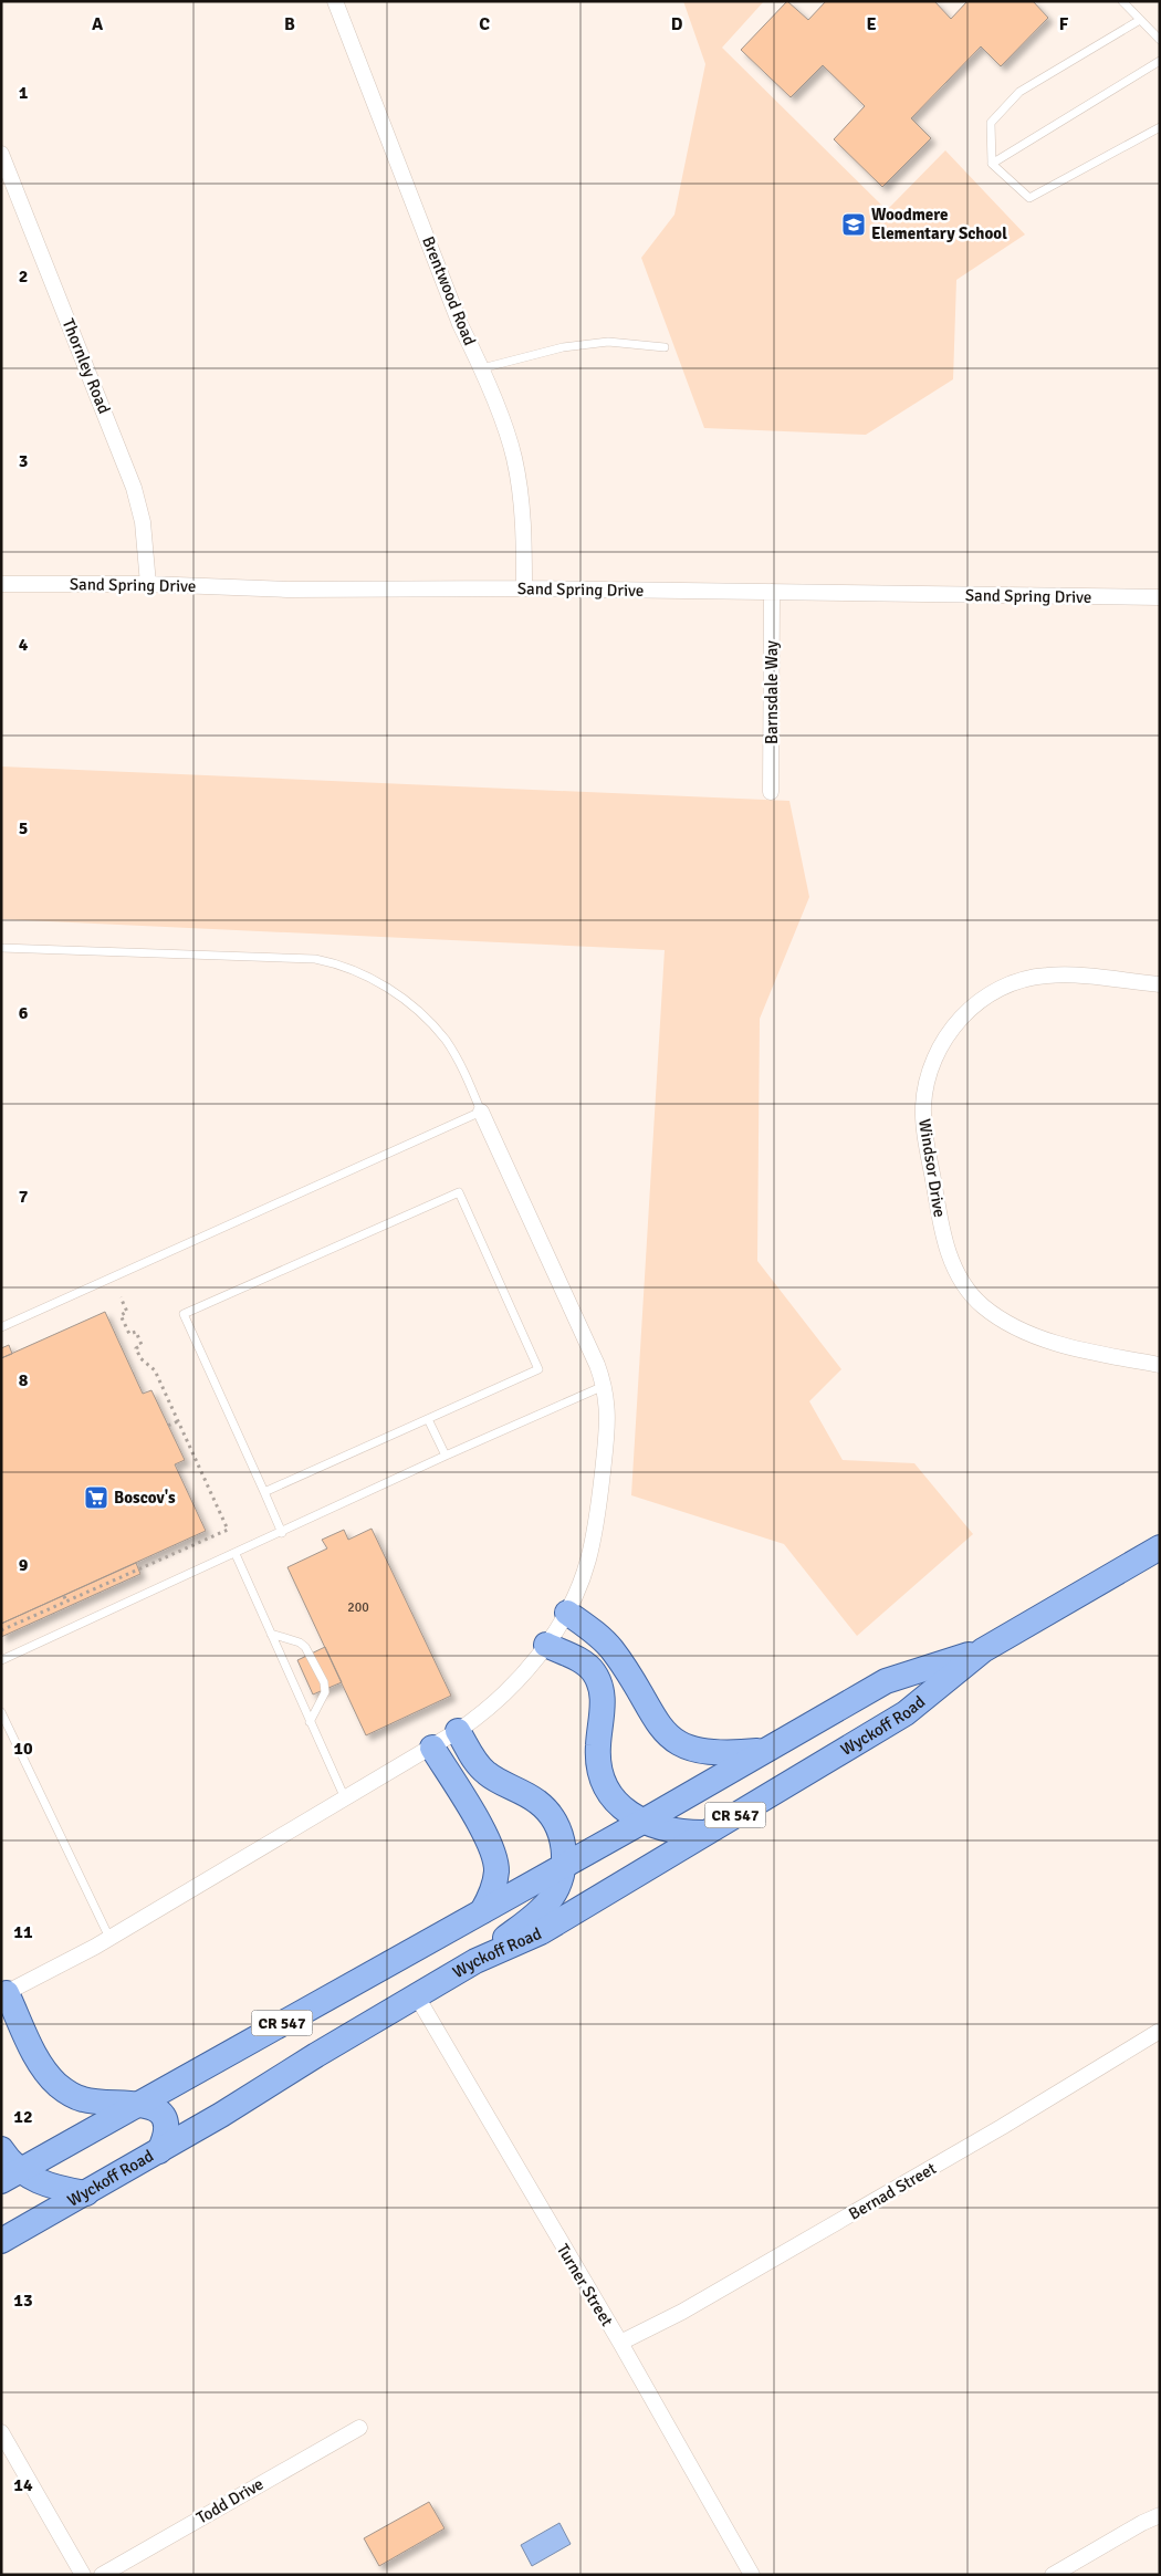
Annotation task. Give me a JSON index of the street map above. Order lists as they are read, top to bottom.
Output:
{
  "streets": {
    "main road": ["Wyckoff Road", "CR 547"],
    "street": [
      "Brentwood Road",
      "Thornley Road",
      "Sand Spring Drive",
      "Barnsdale Way",
      "Windsor Drive",
      "Bernad Street",
      "Turner Street",
      "Todd Drive"
    ]
  },
  "crossings": [
    ["Brentwood Road", "Sand Spring Drive"],
    ["Thornley Road", "Sand Spring Drive"],
    ["Sand Spring Drive", "Barnsdale Way"],
    ["Wyckoff Road", "Turner Street"],
    ["Bernad Street", "Turner Street"]
  ],
  "places": {
    "school or university": ["Woodmere Elementary School"],
    "supermarket": ["Boscov's"]
  },
  "house_numbers": ["200"],
  "grid": {
    "columns": [
      "A",
      "B",
      "C",
      "D",
      "E",
      "F"
    ],
    "rows": [
      "1",
      "2",
      "3",
      "4",
      "5",
      "6",
      "7",
      "8",
      "9",
      "10",
      "11",
      "12",
      "13",
      "14"
    ]
  }
}
